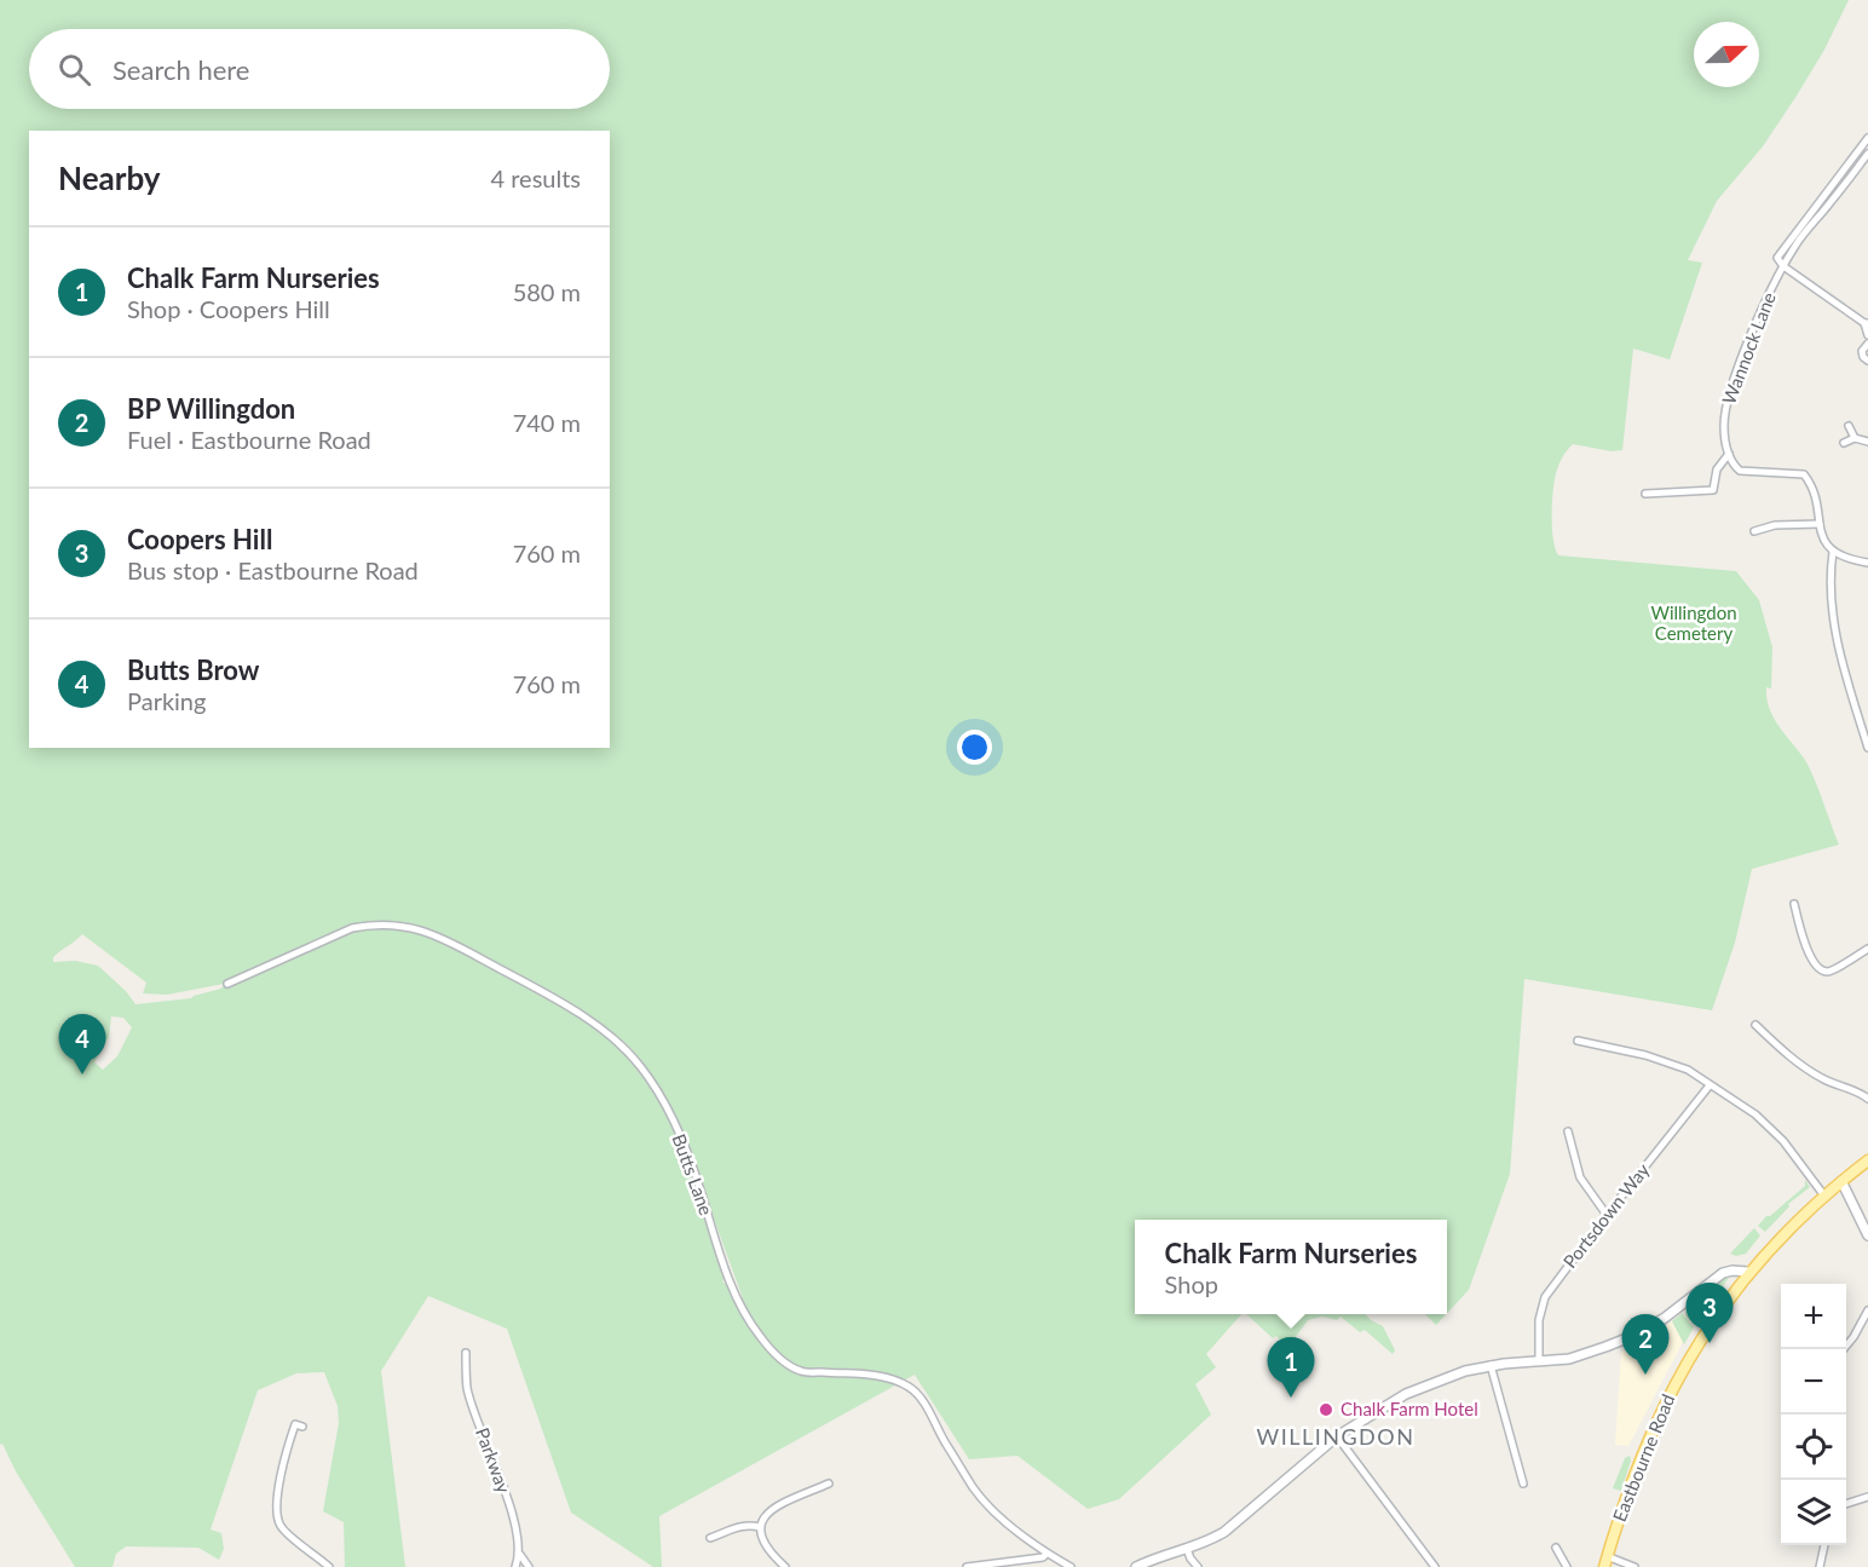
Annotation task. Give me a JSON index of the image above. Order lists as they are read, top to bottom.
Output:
{
  "streets": {
    "main road": ["Eastbourne Road"],
    "street": [
      "Wannock Lane",
      "Butts Lane",
      "Portsdown Way",
      "Parkway"
    ]
  },
  "districts": ["WILLINGDON"],
  "parks": ["Willingdon Cemetery"],
  "places": ["Chalk Farm Hotel"],
  "north": "right",
  "page": {
    "search": "Search here",
    "heading": ["Nearby", "4 results"],
    "list": [
      {
        "mark": "1",
        "name": "Chalk Farm Nurseries",
        "note": "Shop · Coopers Hill",
        "value": "580 m"
      },
      {
        "mark": "2",
        "name": "BP Willingdon",
        "note": "Fuel · Eastbourne Road",
        "value": "740 m"
      },
      {
        "mark": "3",
        "name": "Coopers Hill",
        "note": "Bus stop · Eastbourne Road",
        "value": "760 m"
      },
      {
        "mark": "4",
        "name": "Butts Brow",
        "note": "Parking",
        "value": "760 m"
      }
    ],
    "pins": [
      "4",
      "3",
      "2",
      "1"
    ],
    "popup": ["Chalk Farm Nurseries", "Shop"],
    "map_buttons": ["+", "−"]
  }
}
